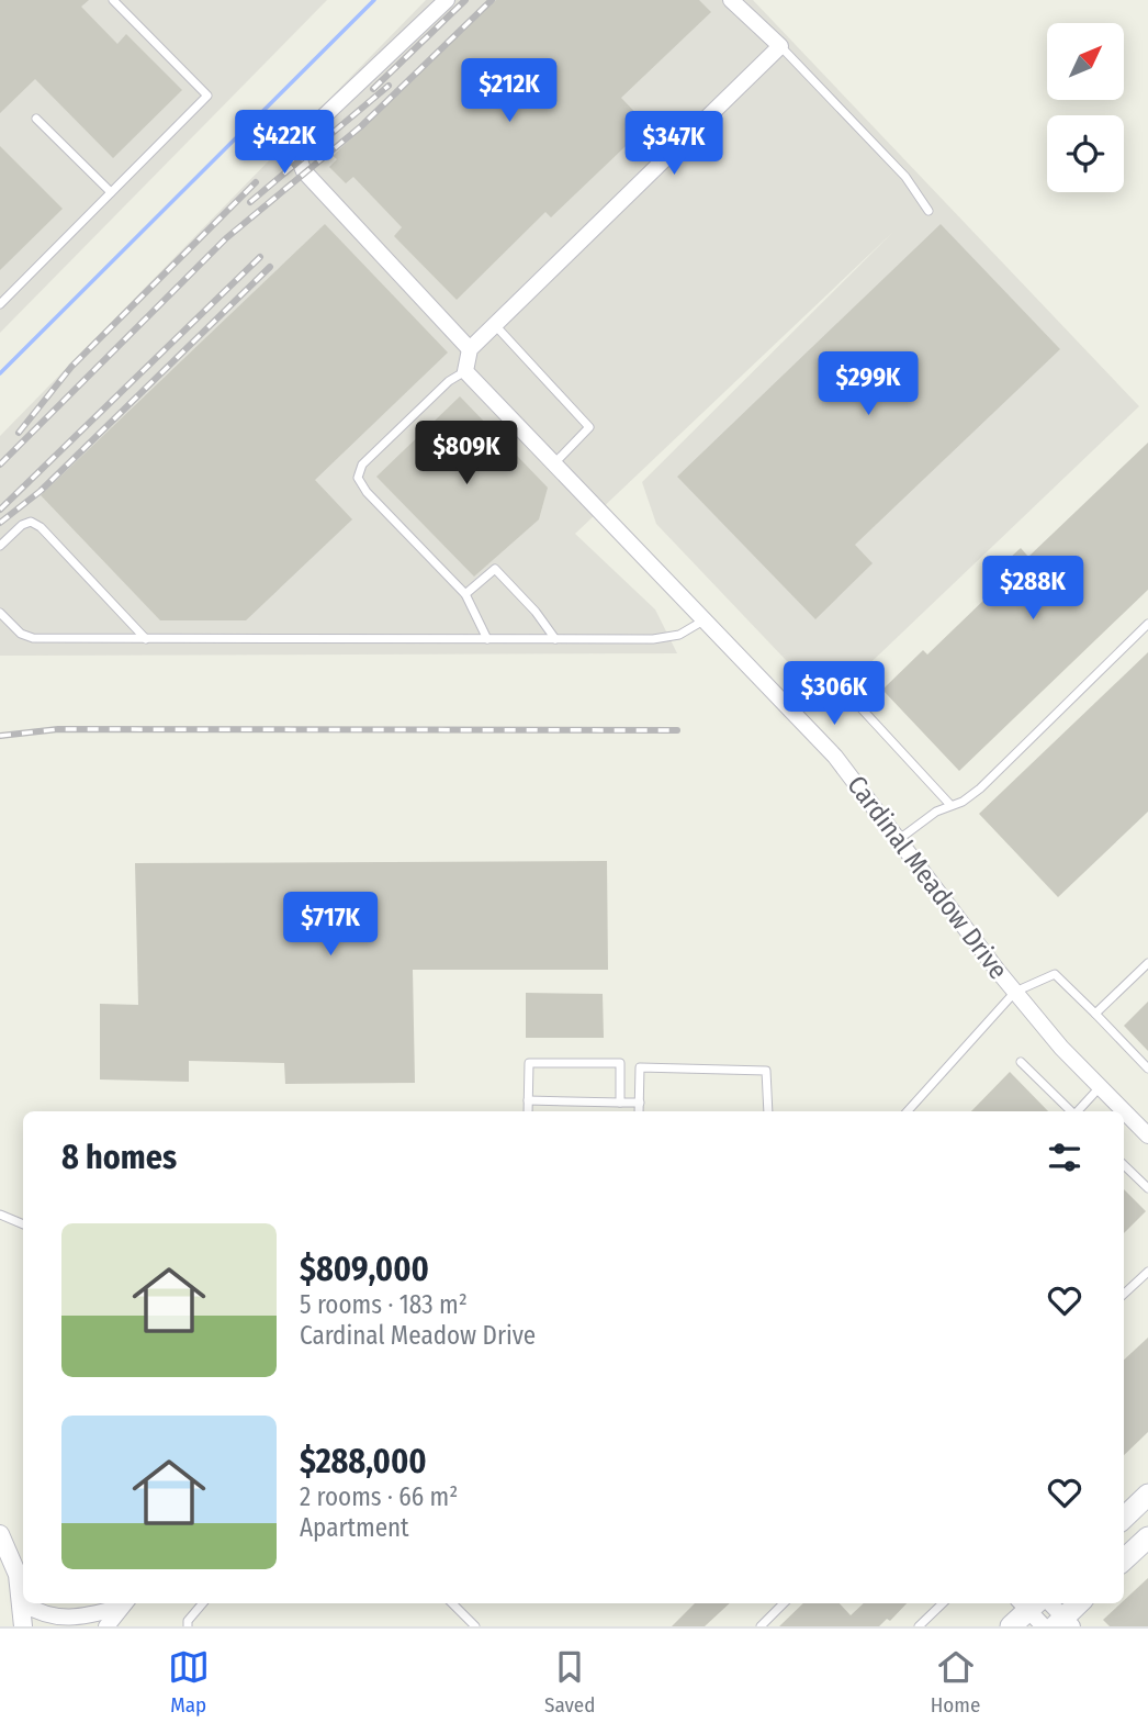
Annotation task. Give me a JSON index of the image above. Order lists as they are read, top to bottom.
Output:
{
  "streets": {
    "street": ["Cardinal Meadow Drive"]
  },
  "north": "top right",
  "page": {
    "price": [
      "$212K",
      "$422K",
      "$347K",
      "$299K",
      "$809K",
      "$288K",
      "$306K",
      "$717K"
    ],
    "heading": "8 homes",
    "list": [
      {
        "name": "$809,000",
        "note": "5 rooms · 183 m² · Cardinal Meadow Drive"
      },
      {
        "name": "$288,000",
        "note": "2 rooms · 66 m² · Apartment"
      }
    ],
    "tabs": ["Map", "Saved", "Home"]
  }
}
